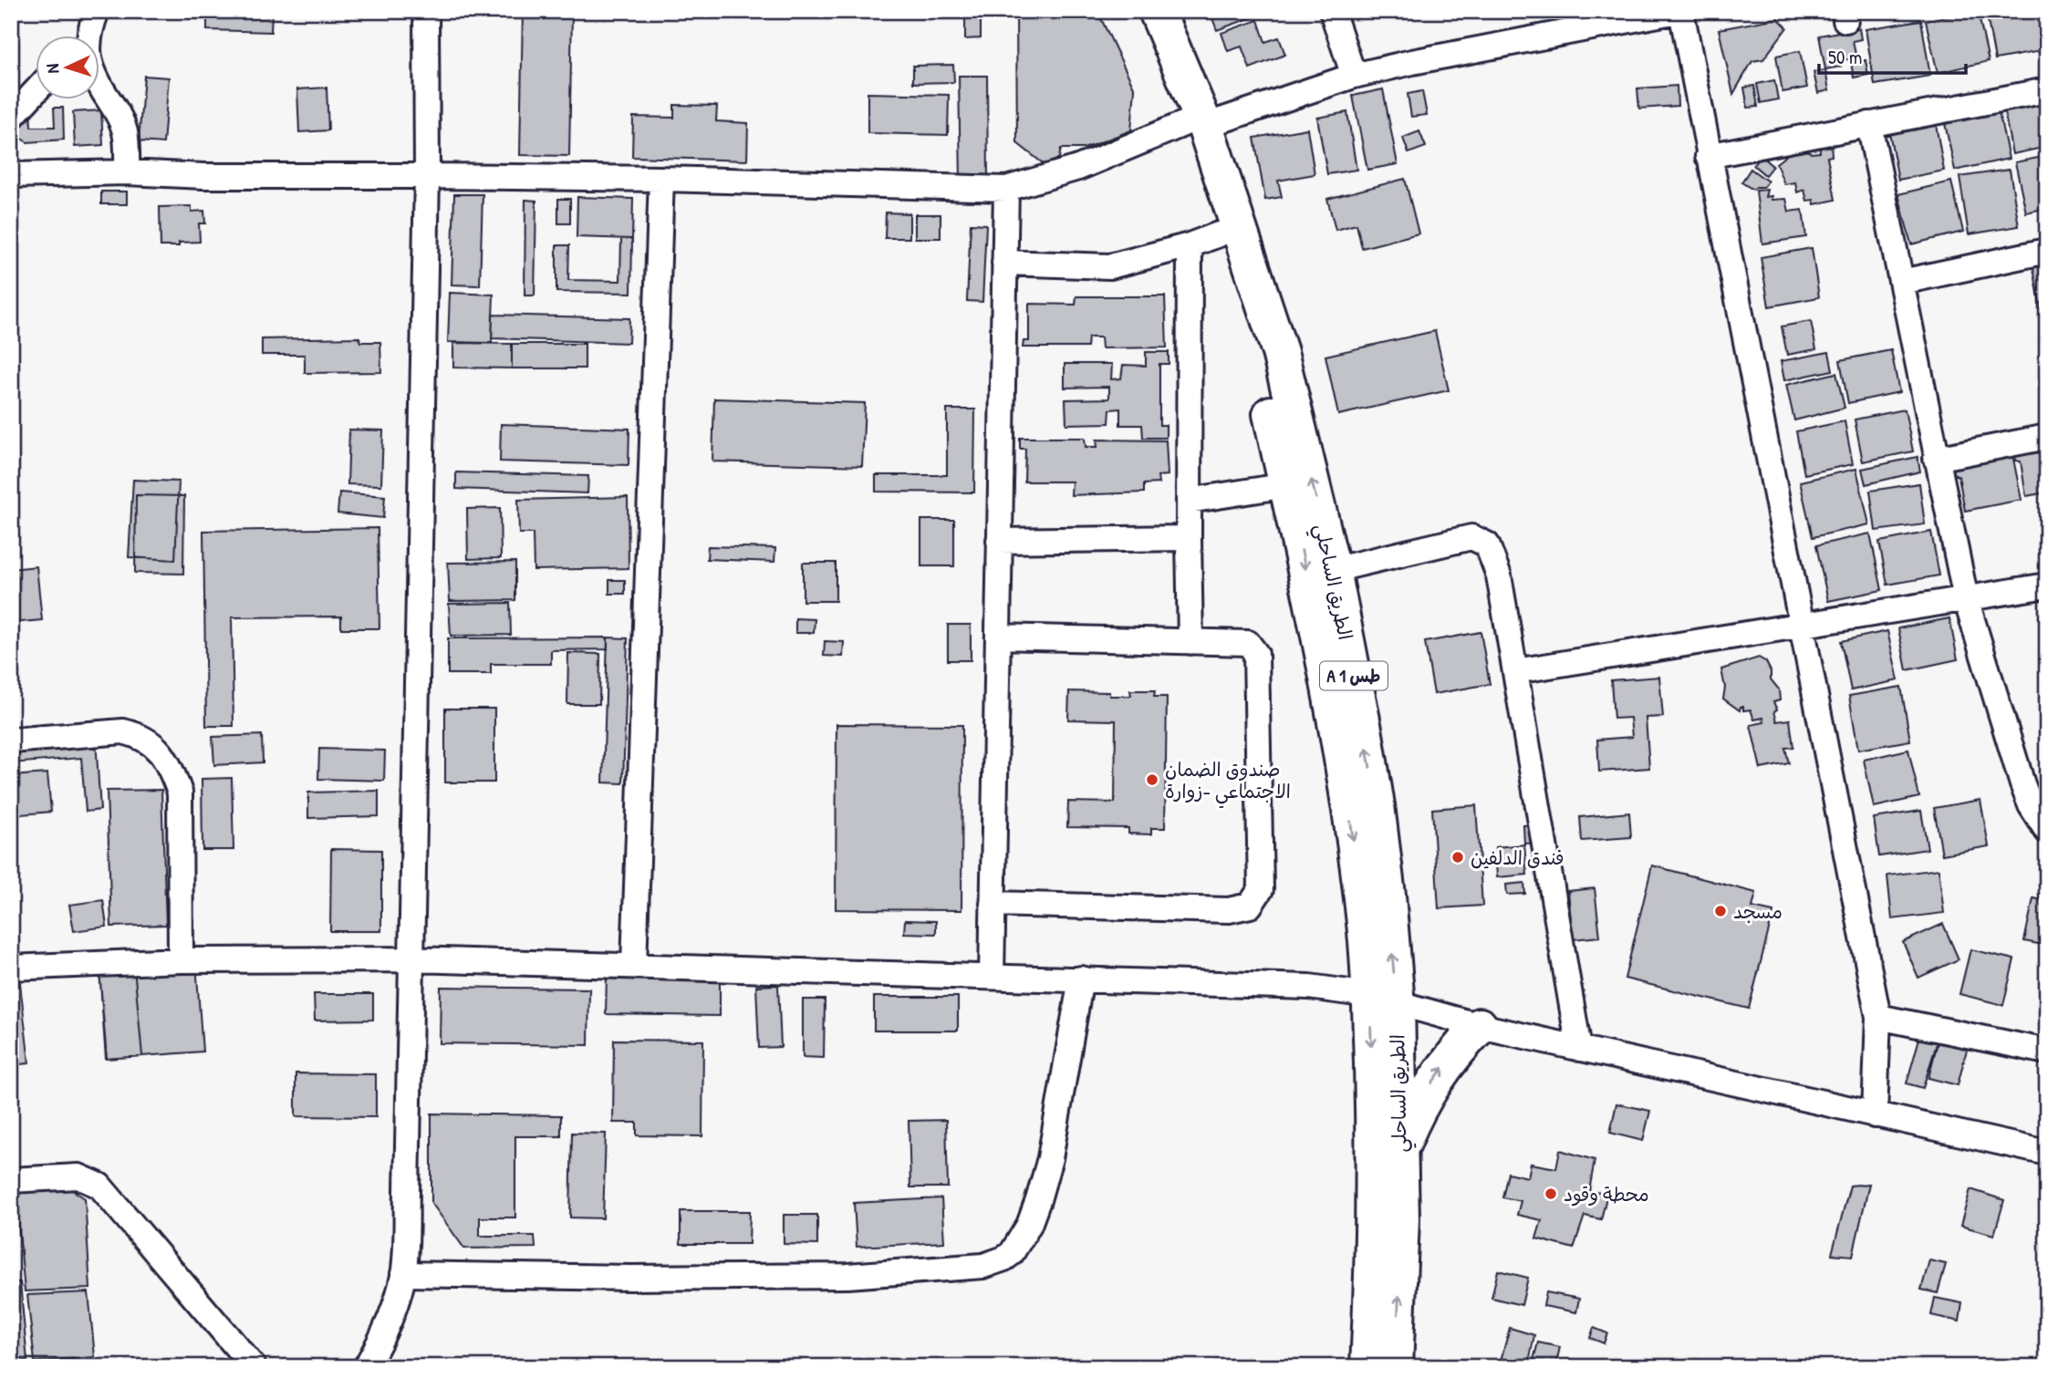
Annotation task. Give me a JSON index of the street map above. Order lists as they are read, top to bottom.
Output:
{
  "streets": {
    "highway": ["الطريق الساحلي", "A 1 طس"]
  },
  "places": [
    "صندوق الضمان الاجتماعي -زوارة",
    "فندق الدلفين",
    "مسجد",
    "محطة وقود"
  ],
  "scale_bar": "50 m",
  "north": "left"
}
